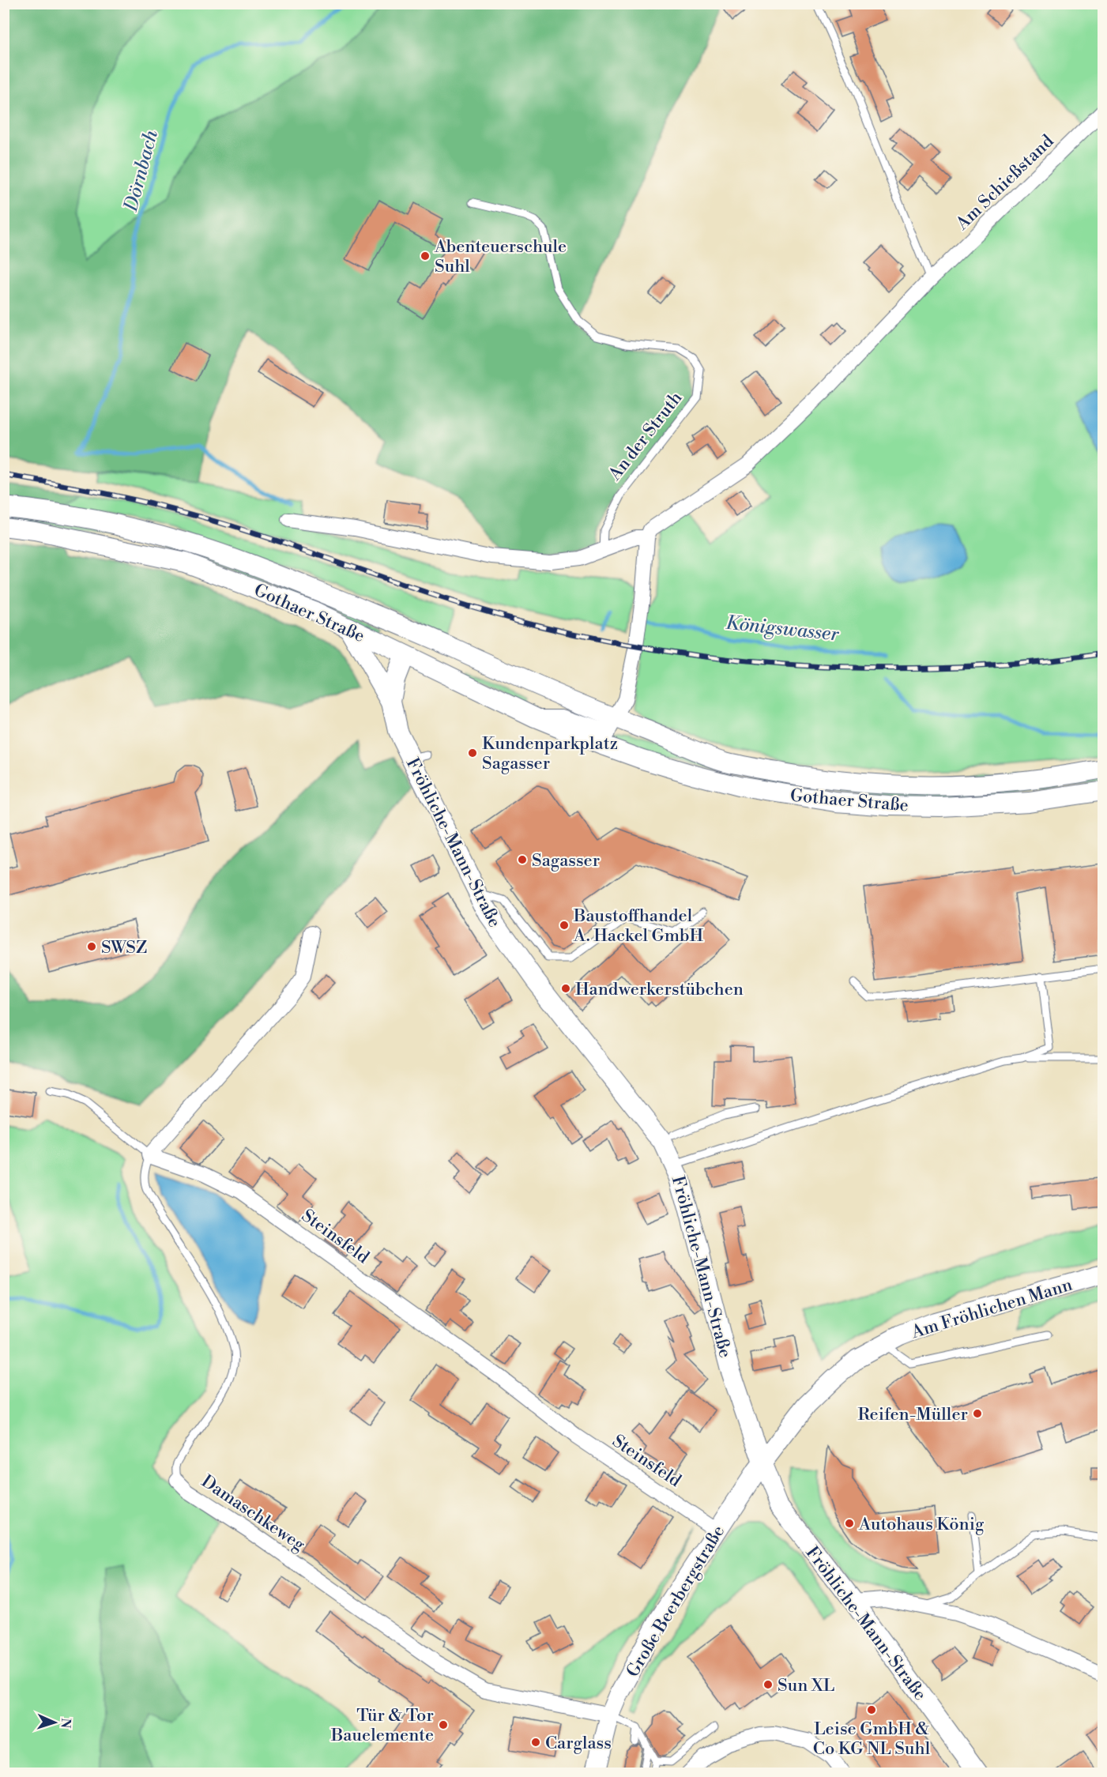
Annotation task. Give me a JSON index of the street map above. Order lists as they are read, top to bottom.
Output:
{
  "streets": {
    "main road": [
      "Gothaer Straße",
      "Fröhliche-Mann-Straße",
      "Am Fröhlichen Mann",
      "Große Beerbergstraße"
    ],
    "street": ["Am Schießstand", "Steinsfeld", "Damaschkeweg"],
    "lane": ["An der Struth"]
  },
  "crossings": [
    ["Gothaer Straße", "Fröhliche-Mann-Straße"],
    ["Fröhliche-Mann-Straße", "Am Fröhlichen Mann"],
    ["Fröhliche-Mann-Straße", "Große Beerbergstraße"],
    ["Steinsfeld", "Damaschkeweg"],
    ["Steinsfeld", "Große Beerbergstraße"],
    ["Am Fröhlichen Mann", "Große Beerbergstraße"],
    ["Damaschkeweg", "Große Beerbergstraße"]
  ],
  "water": ["Dörnbach", "Königswasser"],
  "places": [
    "Abenteuerschule Suhl",
    "Kundenparkplatz Sagasser",
    "Sagasser",
    "Baustoffhandel A. Hackel GmbH",
    "SWSZ",
    "Handwerkerstübchen",
    "Reifen-Müller",
    "Autohaus König",
    "Sun XL",
    "Leise GmbH & Co KG NL Suhl",
    "Tür & Tor Bauelemente",
    "Carglass"
  ],
  "north": "right"
}
